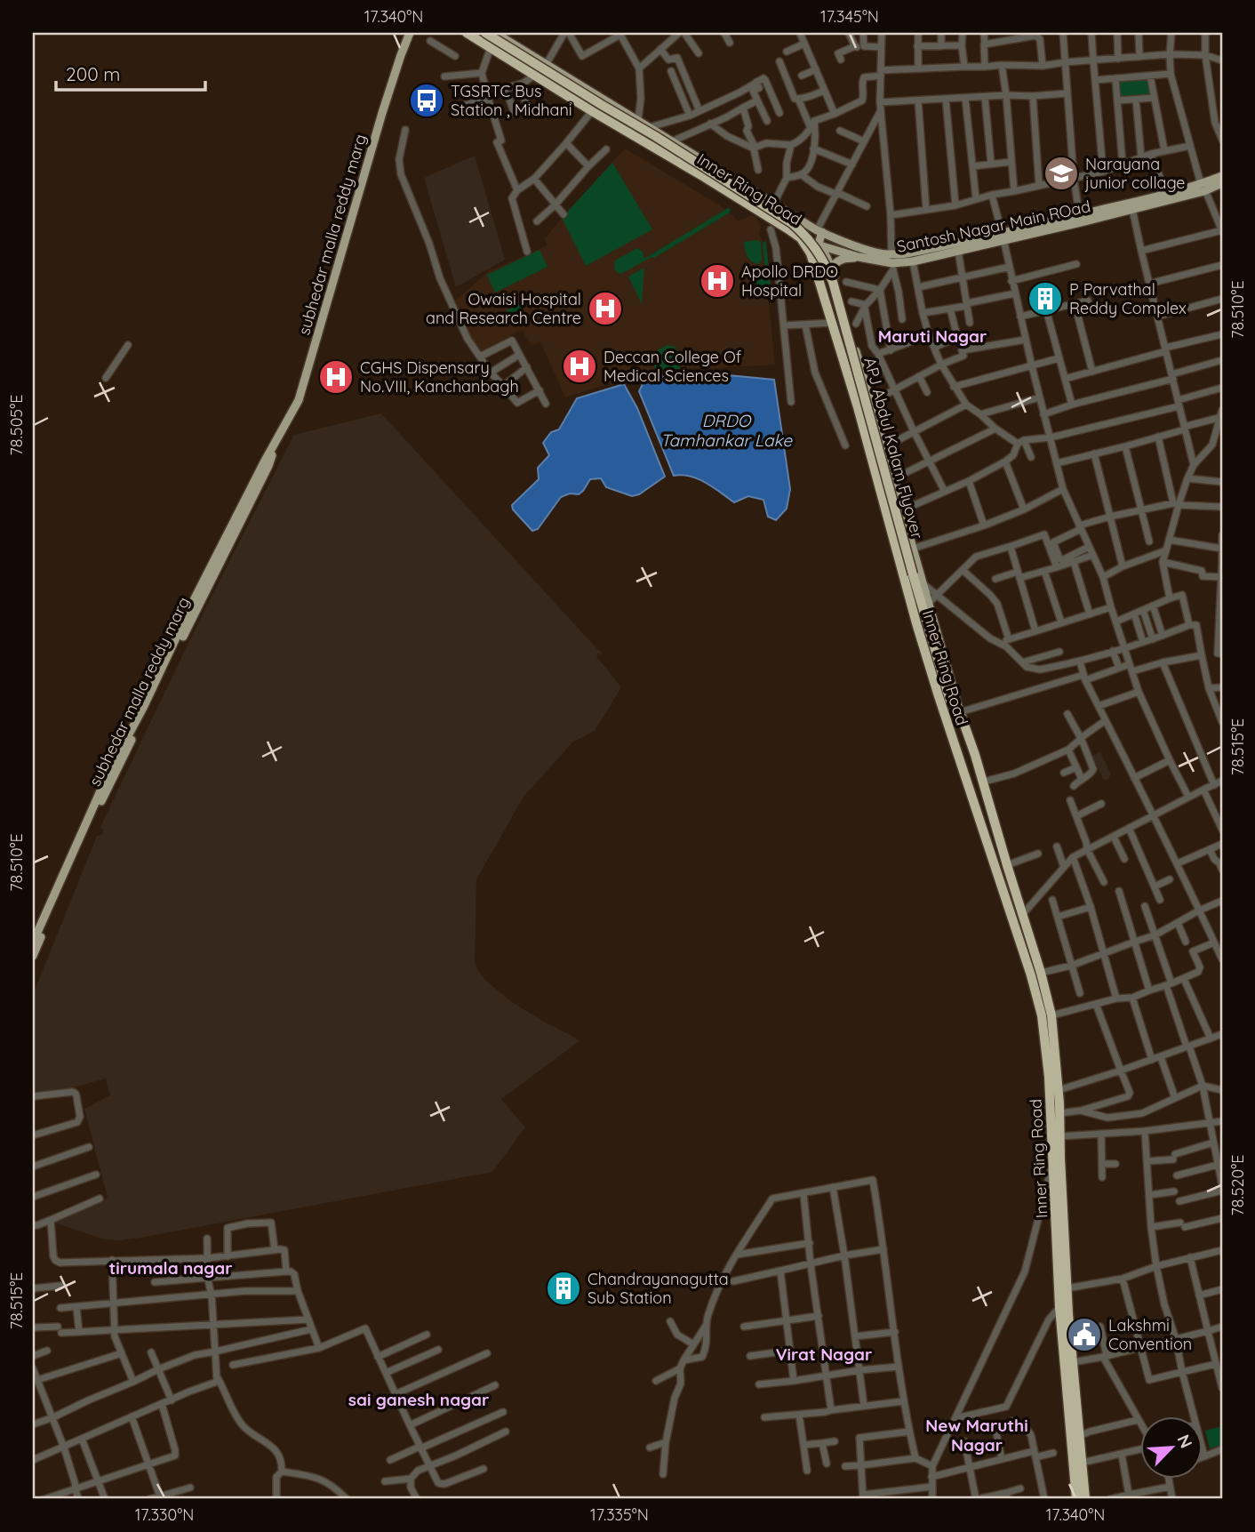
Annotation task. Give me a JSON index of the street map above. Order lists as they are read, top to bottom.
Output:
{
  "streets": {
    "highway": ["Inner Ring Road", "APJ Abdul Kalam Flyover"],
    "main road": ["Santosh Nagar Main ROad", "subhedar malla reddy marg"]
  },
  "crossings": [
    ["Inner Ring Road", "Santosh Nagar Main ROad"],
    ["Inner Ring Road", "APJ Abdul Kalam Flyover"]
  ],
  "districts": [
    "Maruti Nagar",
    "tirumala nagar",
    "Virat Nagar",
    "sai ganesh nagar",
    "New Maruthi Nagar"
  ],
  "water": ["DRDO Tamhankar Lake"],
  "places": {
    "bus stop": ["TGSRTC Bus Station , Midhani"],
    "school or university": ["Narayana junior collage"],
    "hospital": [
      "Apollo DRDO Hospital",
      "Owaisi Hospital and Research Centre",
      "Deccan College Of Medical Sciences",
      "CGHS Dispensary No.VIII, Kanchanbagh"
    ],
    "building": ["P Parvathal Reddy Complex", "Chandrayanagutta Sub Station"],
    "public building": ["Lakshmi Convention"]
  },
  "scale_bar": "200 m",
  "north": "top right",
  "coordinates": [
    "17.340°N",
    "17.345°N",
    "78.510°E",
    "78.505°E",
    "78.515°E",
    "78.520°E",
    "17.330°N",
    "17.335°N"
  ]
}
